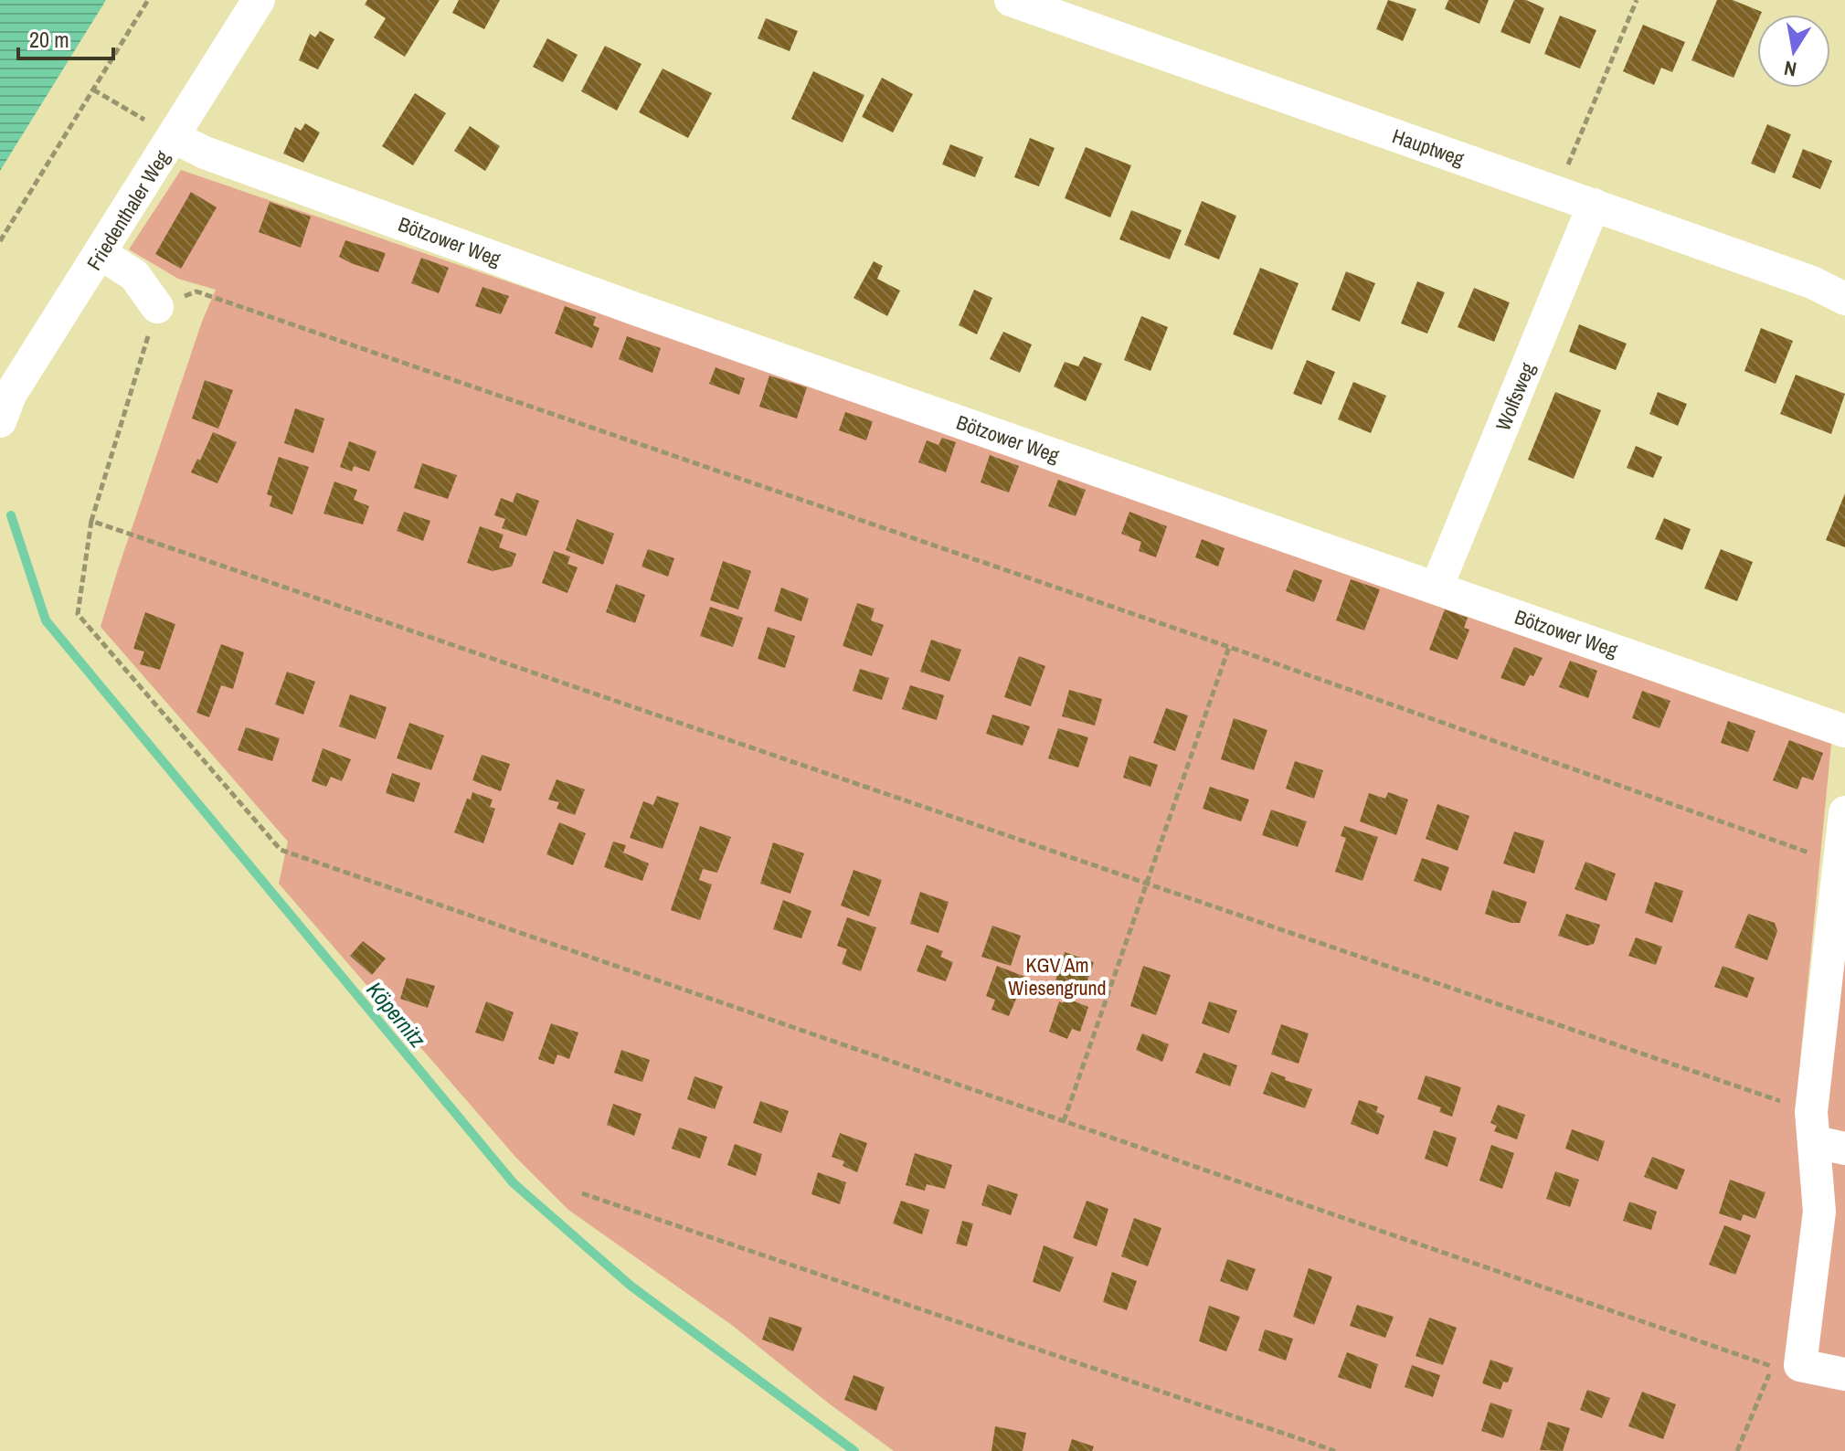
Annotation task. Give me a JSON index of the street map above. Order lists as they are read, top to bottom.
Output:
{
  "streets": {
    "street": [
      "Hauptweg",
      "Friedenthaler Weg",
      "Bötzower Weg",
      "Wolfsweg"
    ]
  },
  "crossings": [
    ["Hauptweg", "Wolfsweg"],
    ["Friedenthaler Weg", "Bötzower Weg"],
    ["Bötzower Weg", "Wolfsweg"]
  ],
  "water": ["Köpernitz"],
  "parks": ["KGV Am Wiesengrund"],
  "scale_bar": "20 m",
  "north": "bottom"
}
